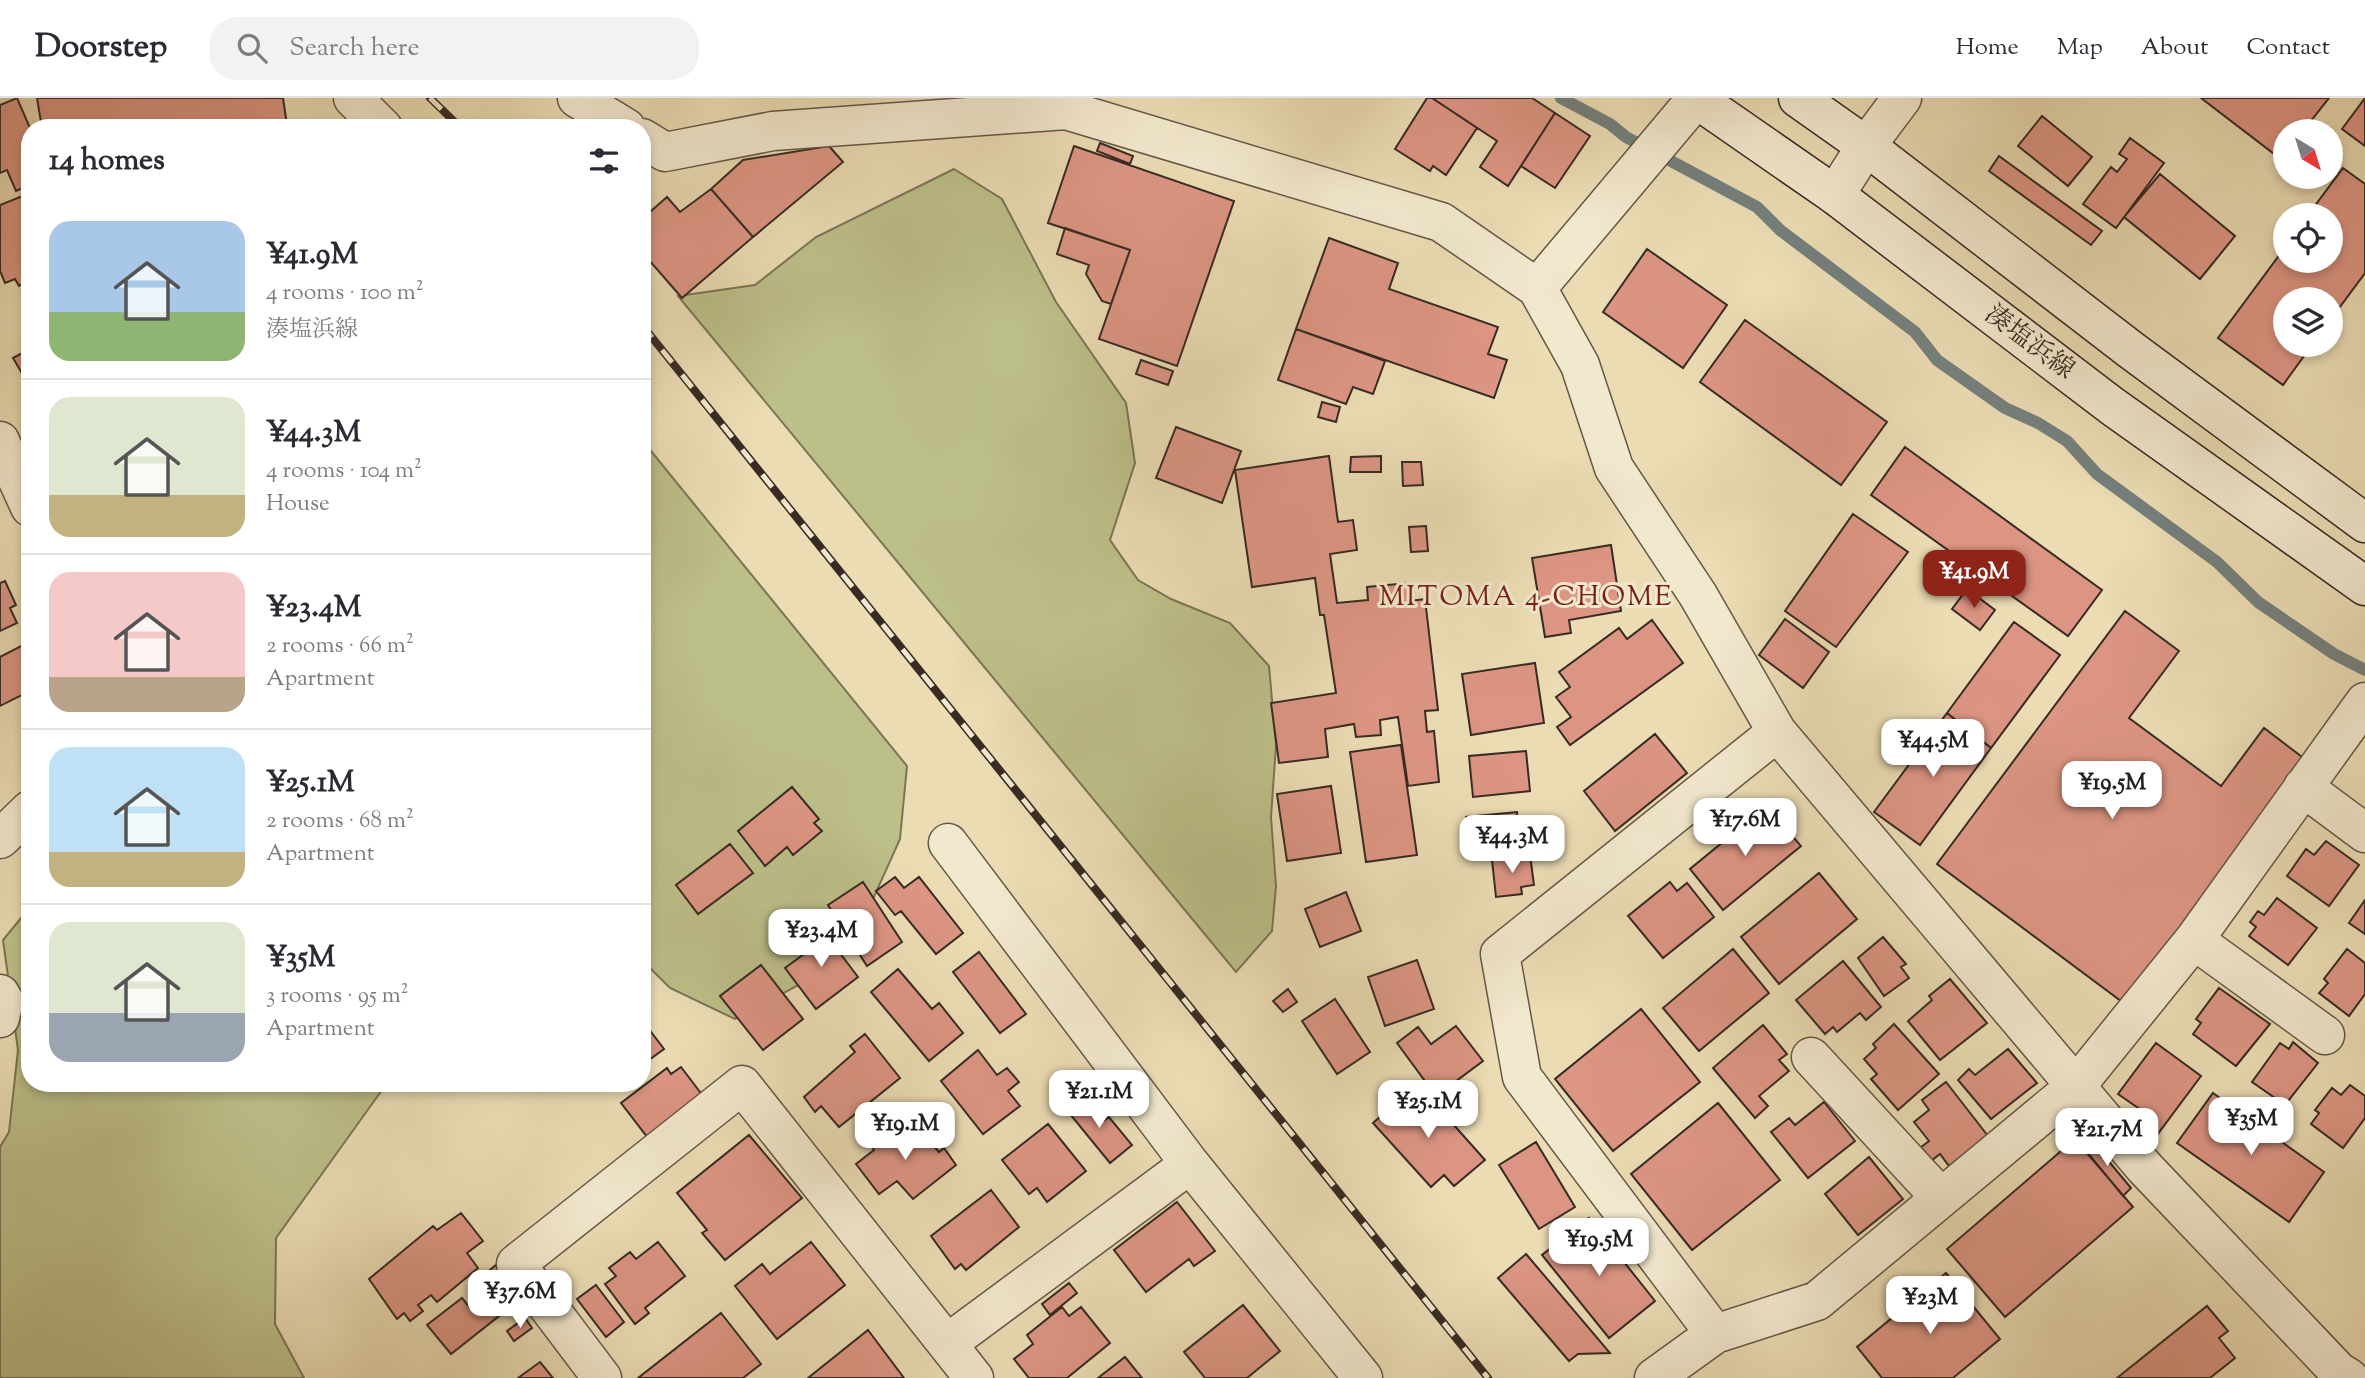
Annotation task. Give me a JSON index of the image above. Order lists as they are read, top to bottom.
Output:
{
  "streets": {
    "street": ["湊塩浜線"]
  },
  "districts": ["MITOMA 4-CHOME"],
  "north": "bottom right",
  "page": {
    "header": "Doorstep",
    "search": "Search here",
    "nav": [
      "Home",
      "Map",
      "About",
      "Contact"
    ],
    "heading": "14 homes",
    "list": [
      {
        "name": "¥41.9M",
        "note": "4 rooms · 100 m² · 湊塩浜線"
      },
      {
        "name": "¥44.3M",
        "note": "4 rooms · 104 m² · House"
      },
      {
        "name": "¥23.4M",
        "note": "2 rooms · 66 m² · Apartment"
      },
      {
        "name": "¥25.1M",
        "note": "2 rooms · 68 m² · Apartment"
      },
      {
        "name": "¥35M",
        "note": "3 rooms · 95 m² · Apartment"
      }
    ],
    "price": [
      "¥41.9M",
      "¥44.5M",
      "¥19.5M",
      "¥17.6M",
      "¥44.3M",
      "¥23.4M",
      "¥21.1M",
      "¥25.1M",
      "¥35M",
      "¥19.1M",
      "¥21.7M",
      "¥19.5M",
      "¥37.6M",
      "¥23M"
    ]
  }
}
